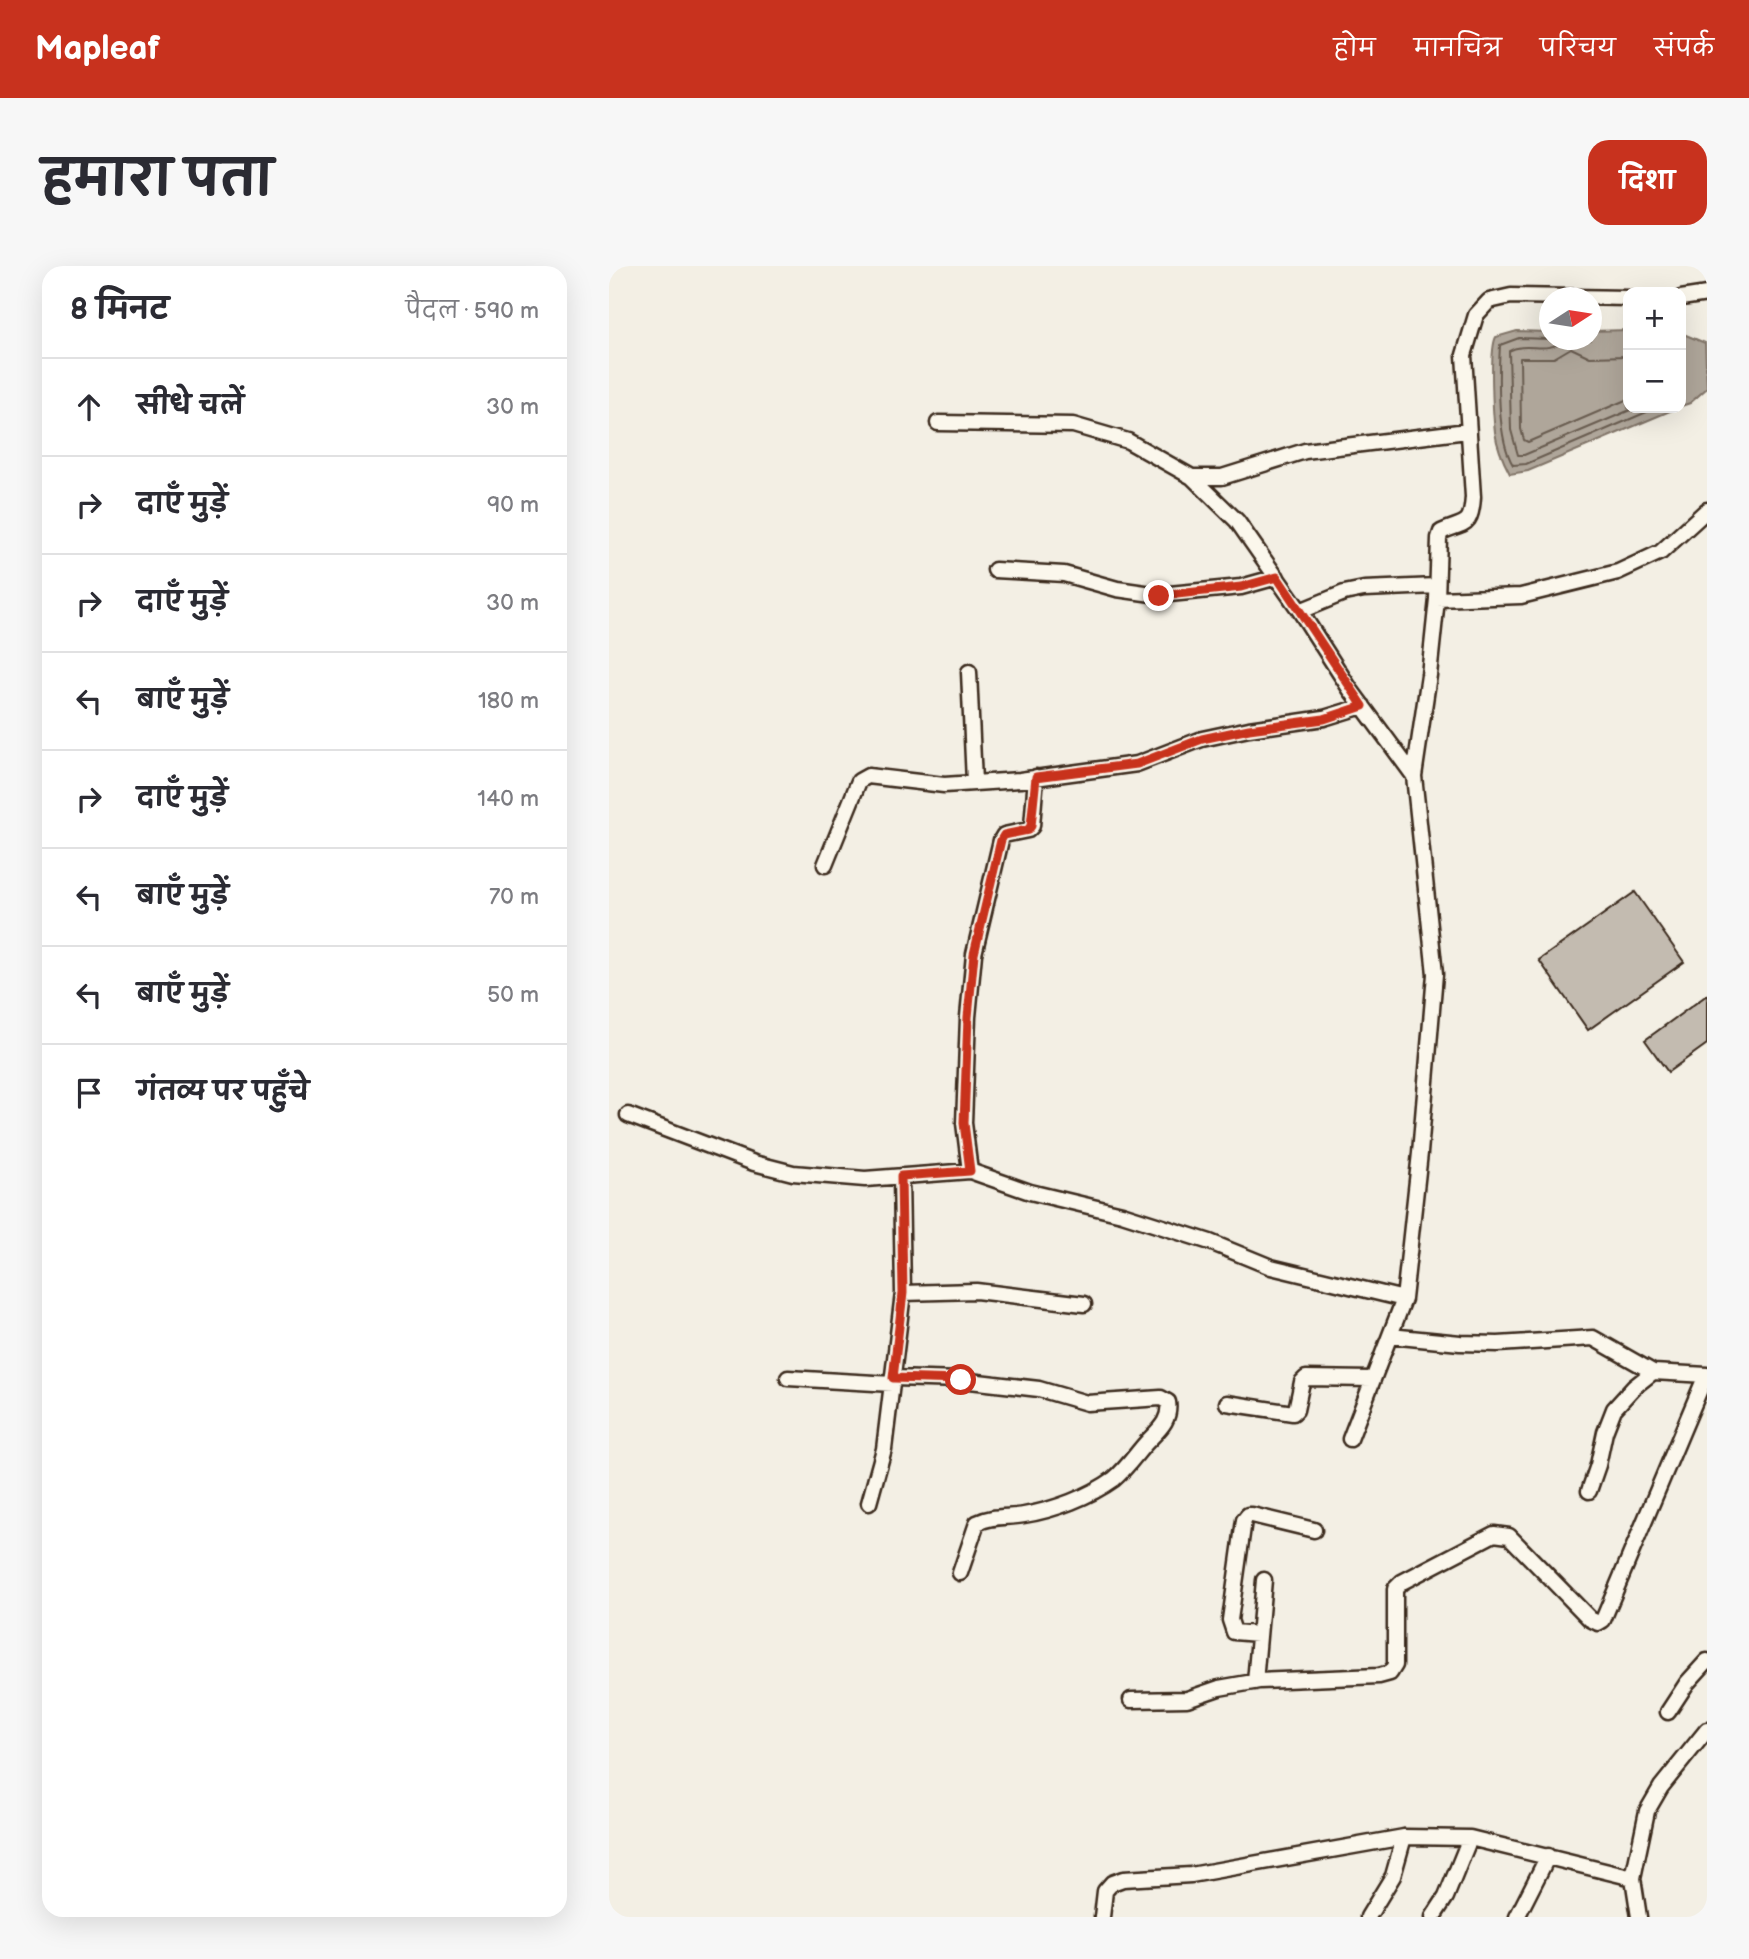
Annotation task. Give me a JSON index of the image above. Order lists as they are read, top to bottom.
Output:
{
  "north": "right",
  "page": {
    "header": "Mapleaf",
    "nav": [
      "होम",
      "मानचित्र",
      "परिचय",
      "संपर्क"
    ],
    "title": "हमारा पता",
    "buttons": "दिशा",
    "heading": ["8 मिनट", "पैदल · 590 m"],
    "map_buttons": ["+", "−"],
    "list": [
      ["सीधे चलें", "30 m"],
      ["दाएँ मुड़ें", "90 m"],
      ["दाएँ मुड़ें", "30 m"],
      ["बाएँ मुड़ें", "180 m"],
      ["दाएँ मुड़ें", "140 m"],
      ["बाएँ मुड़ें", "70 m"],
      ["बाएँ मुड़ें", "50 m"],
      "गंतव्य पर पहुँचे"
    ]
  }
}
